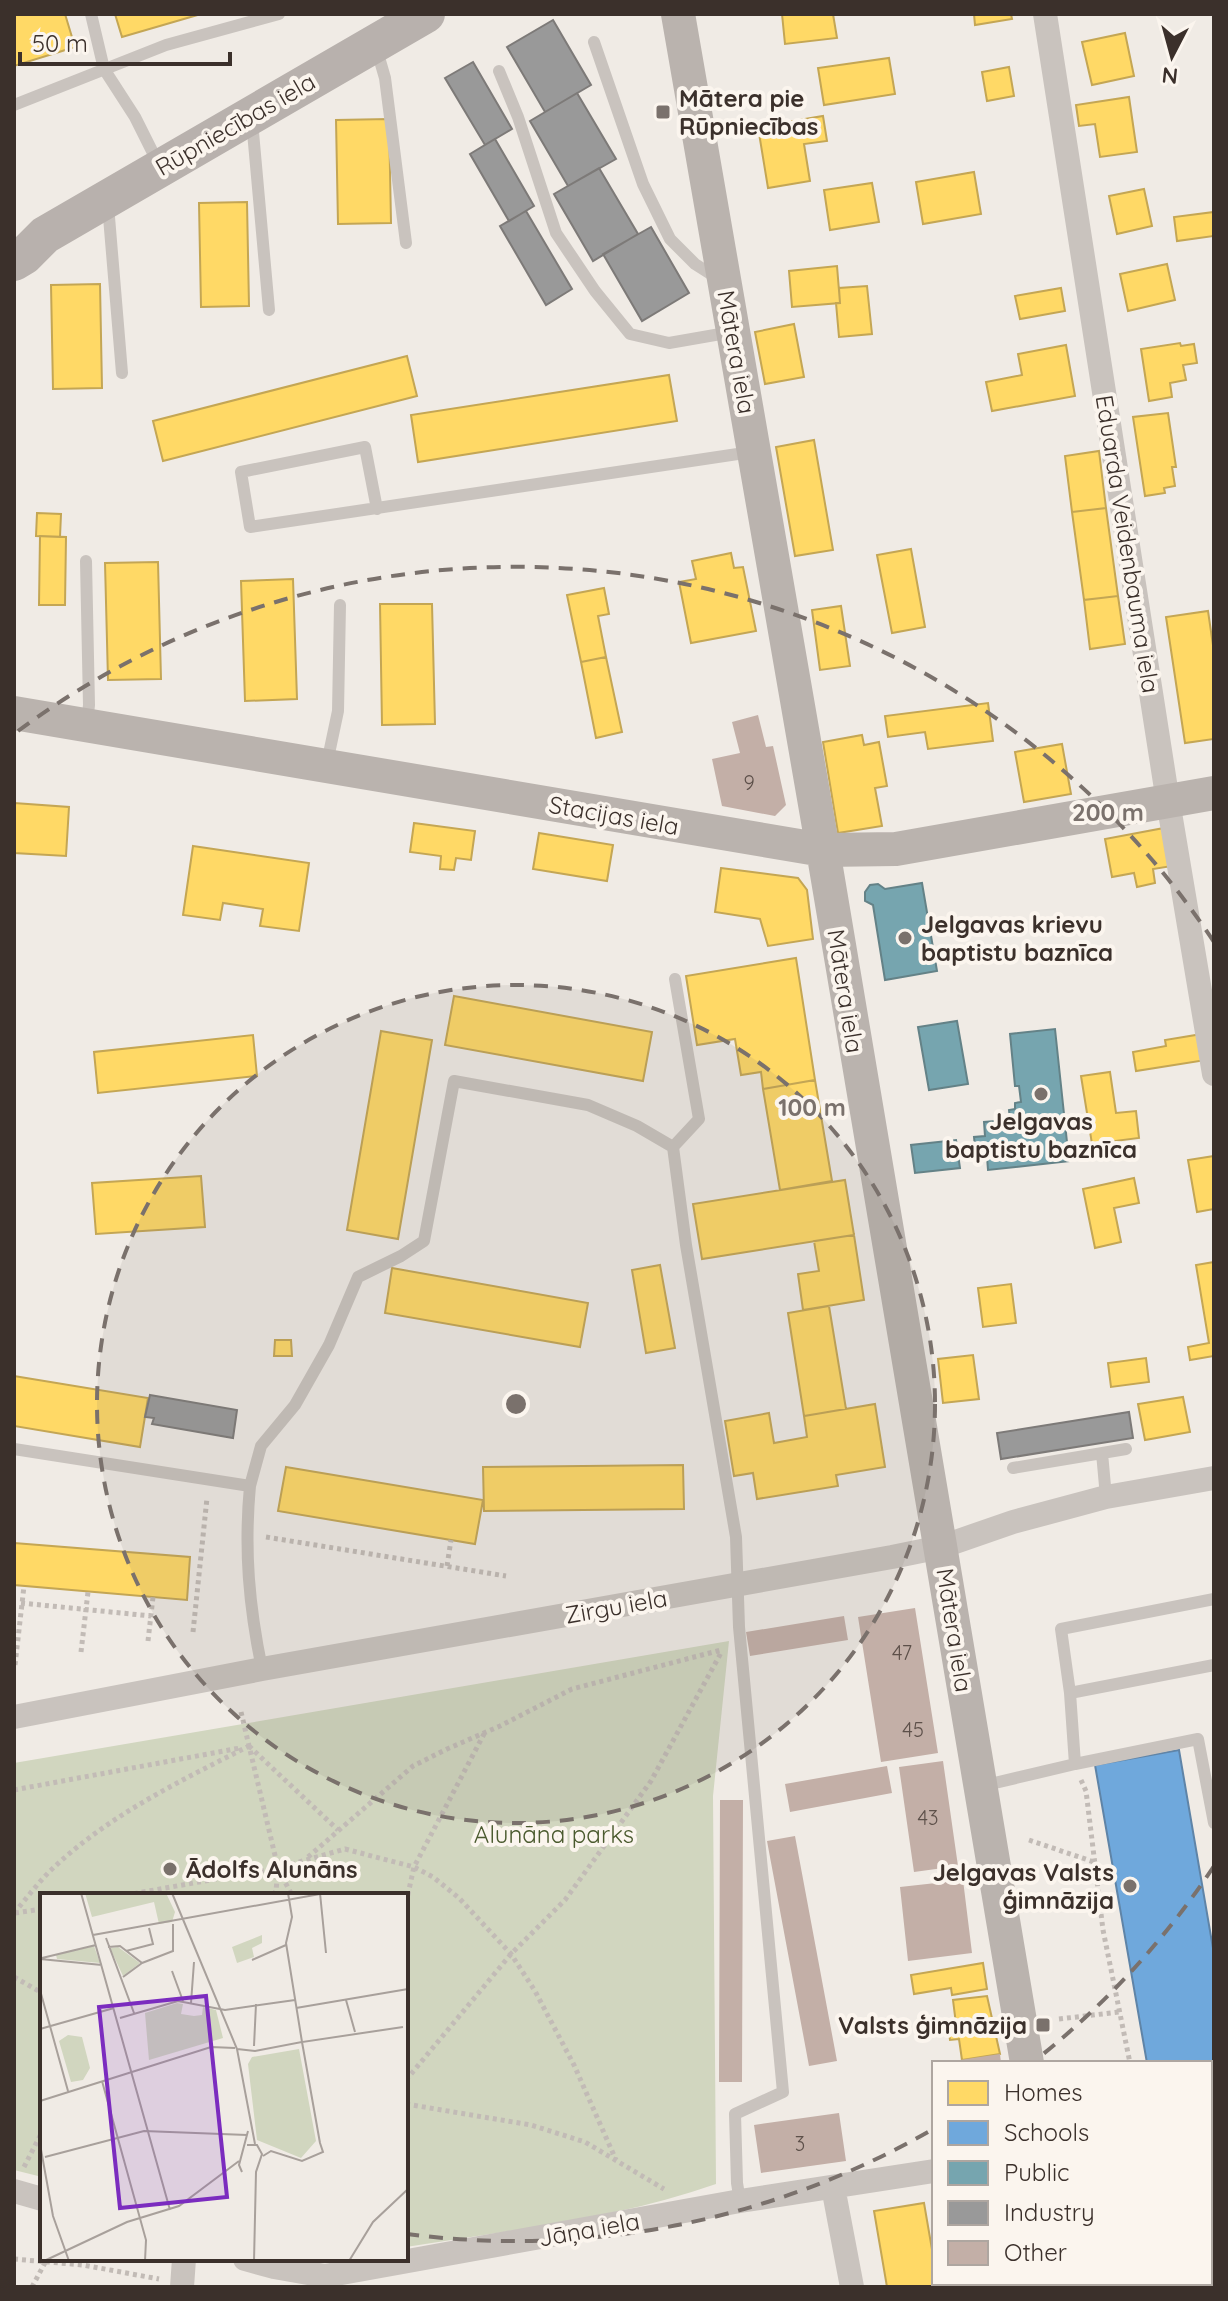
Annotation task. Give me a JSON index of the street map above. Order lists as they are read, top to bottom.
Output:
{
  "streets": {
    "main road": ["Rūpniecības iela"],
    "street": [
      "Mātera iela",
      "Eduarda Veidenbauma iela",
      "Stacijas iela",
      "Zirgu iela",
      "Jāņa iela"
    ]
  },
  "crossings": [
    ["Mātera iela", "Stacijas iela"],
    ["Mātera iela", "Zirgu iela"],
    ["Eduarda Veidenbauma iela", "Stacijas iela"]
  ],
  "parks": ["Alunāna parks"],
  "places": {
    "transit": ["Mātera pie Rūpniecības", "Valsts ģimnāzija"],
    "other": [
      "Jelgavas krievu baptistu baznīca",
      "Jelgavas baptistu baznīca",
      "Ādolfs Alunāns",
      "Jelgavas Valsts ģimnāzija"
    ]
  },
  "house_numbers": [
    "9",
    "47",
    "45",
    "43",
    "3"
  ],
  "legend": [
    "Homes",
    "Schools",
    "Public",
    "Industry",
    "Other"
  ],
  "scale_bar": "50 m",
  "north": "bottom",
  "rings": ["200 m", "100 m"]
}
